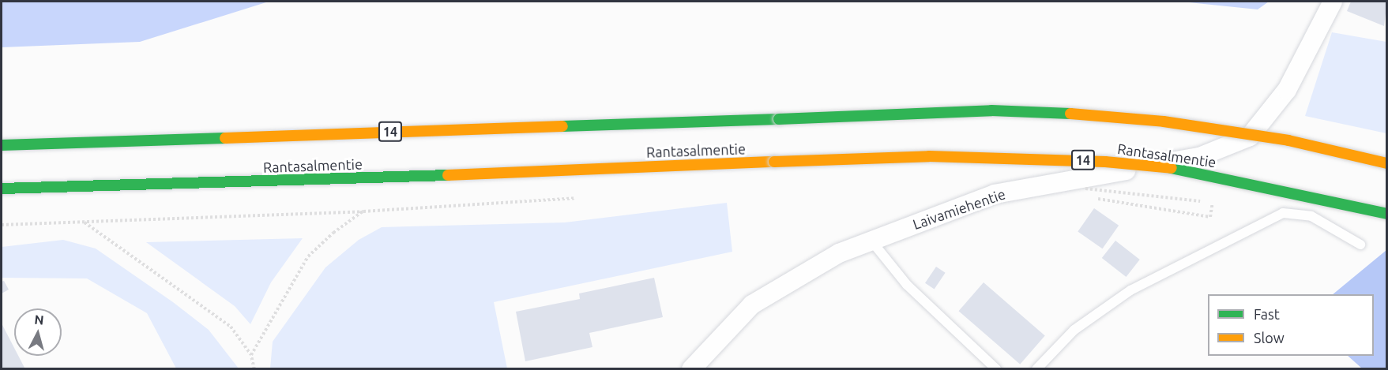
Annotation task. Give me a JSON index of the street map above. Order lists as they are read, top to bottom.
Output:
{
  "streets": {
    "highway": ["14", "Rantasalmentie"],
    "street": ["Laivamiehentie"]
  },
  "legend": ["Fast", "Slow"],
  "north": "top"
}
